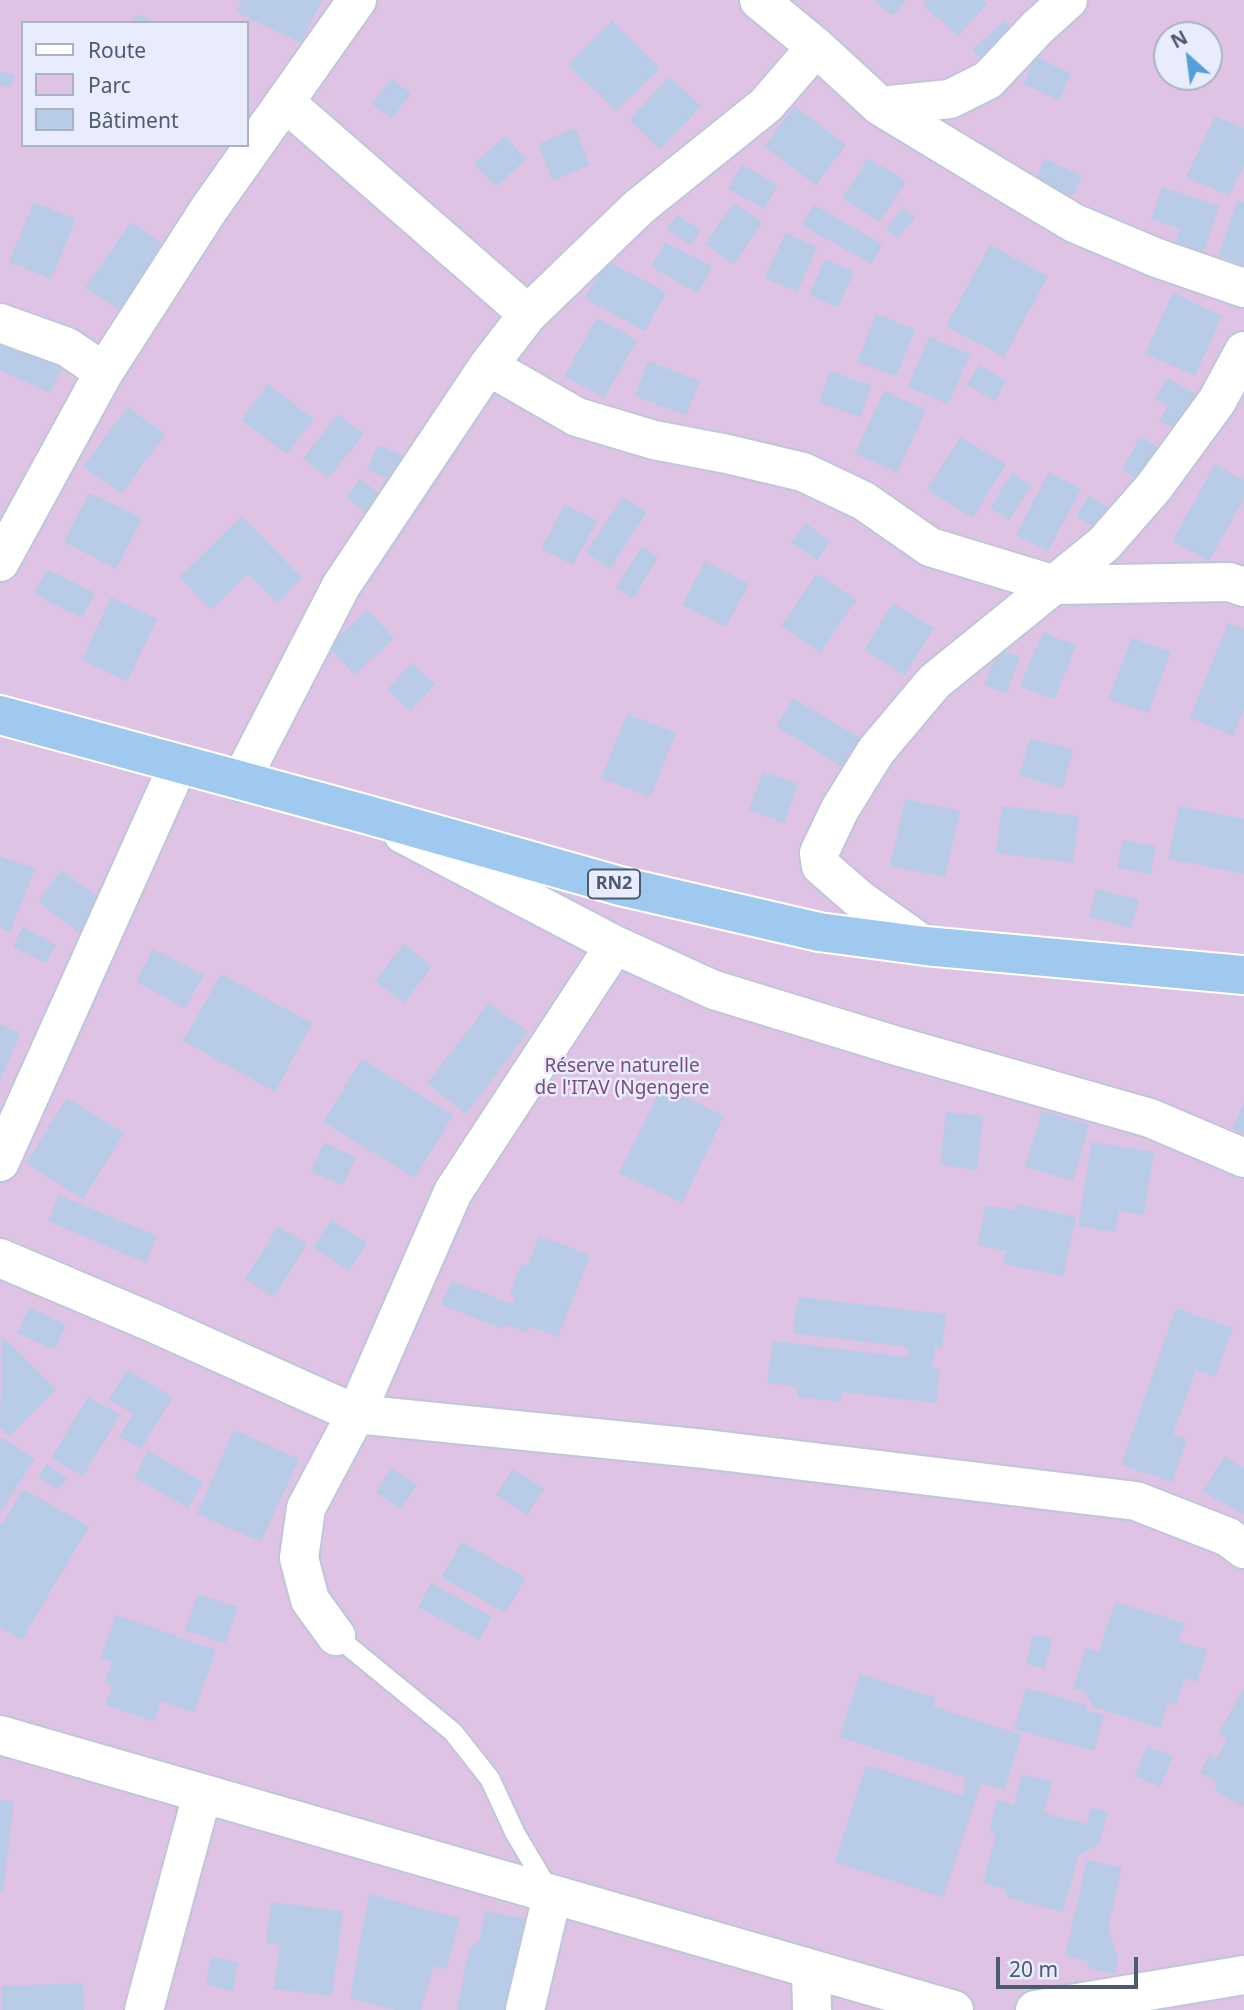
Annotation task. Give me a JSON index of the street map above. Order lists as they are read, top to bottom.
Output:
{
  "streets": {
    "highway": ["RN2"]
  },
  "parks": ["Réserve naturelle de l'ITAV (Ngengere"],
  "legend": ["Route", "Parc", "Bâtiment"],
  "scale_bar": "20 m",
  "north": "top left"
}
